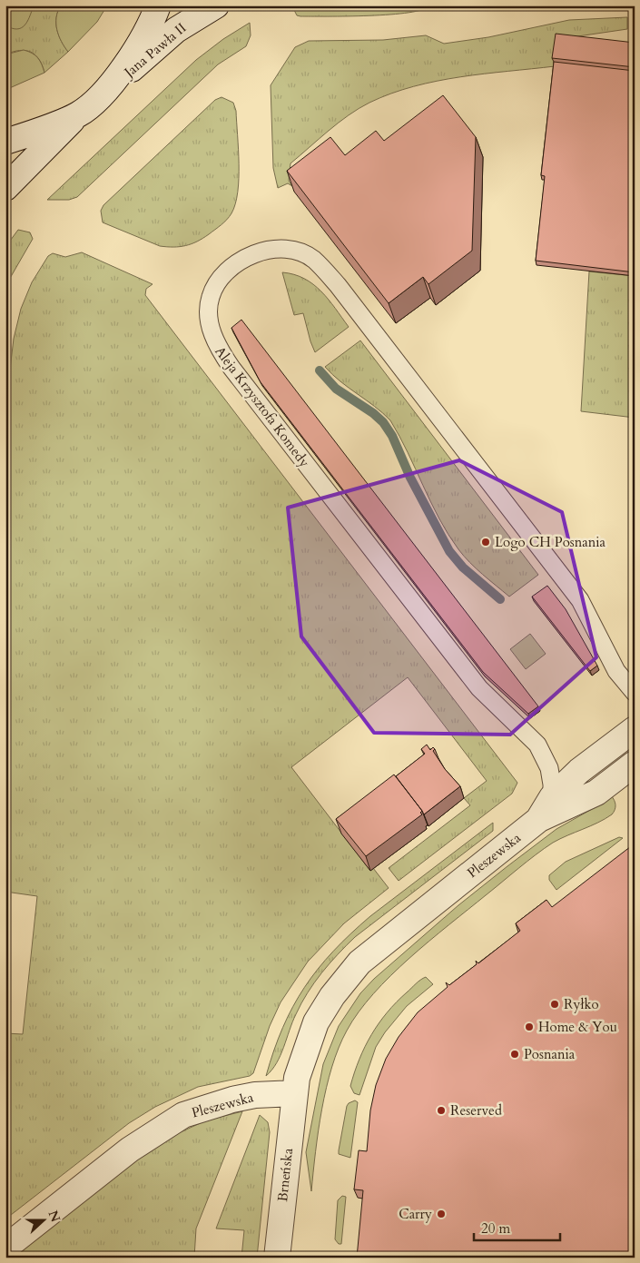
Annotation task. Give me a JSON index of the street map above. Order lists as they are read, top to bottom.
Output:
{
  "streets": {
    "street": ["Jana Pawła II", "Pleszewska", "Brneńska"],
    "lane": ["Aleja Krzysztofa Komedy"]
  },
  "crossings": [
    ["Aleja Krzysztofa Komedy", "Pleszewska"],
    ["Pleszewska", "Brneńska"]
  ],
  "places": [
    "Logo CH Posnania",
    "Ryłko",
    "Home & You",
    "Posnania",
    "Reserved",
    "Carry"
  ],
  "scale_bar": "20 m",
  "north": "right"
}
